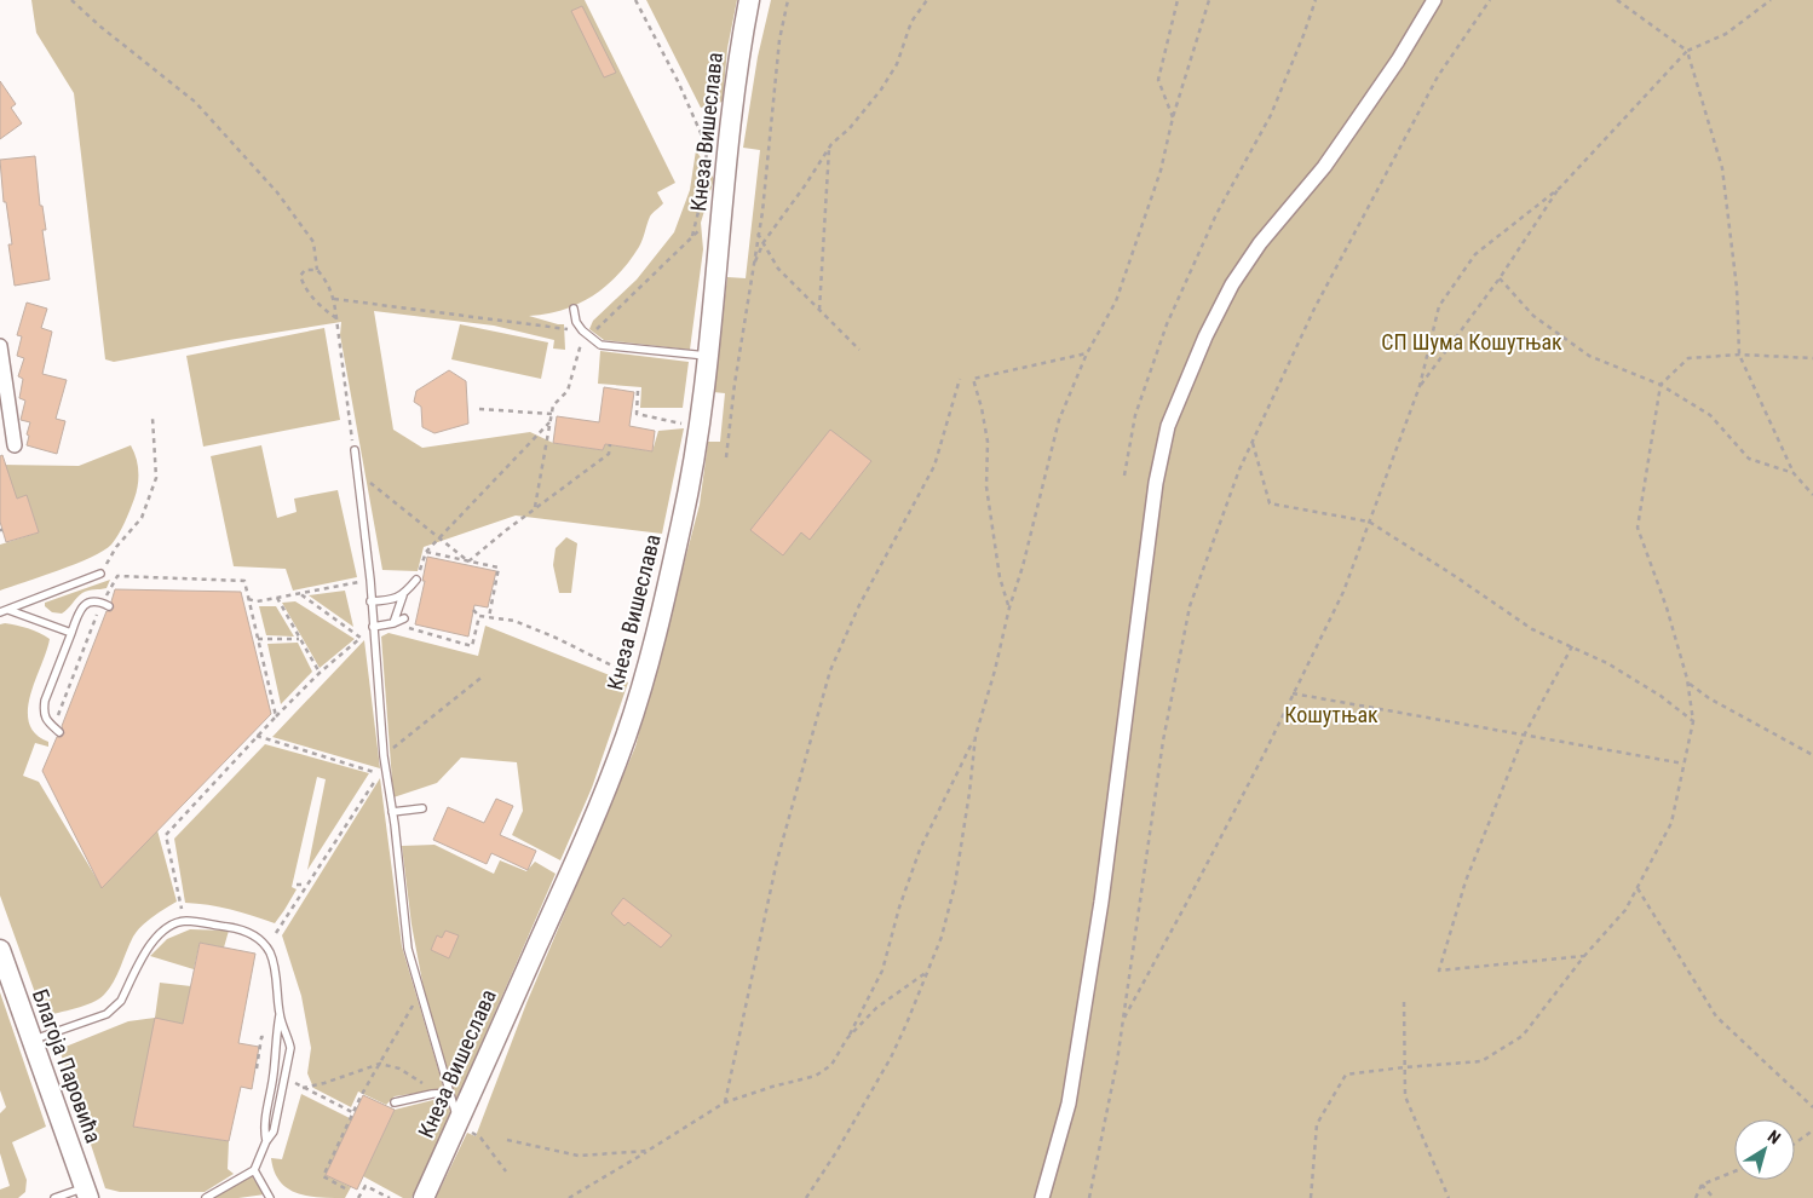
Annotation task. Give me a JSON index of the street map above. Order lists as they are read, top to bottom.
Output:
{
  "streets": {
    "street": ["Кнеза Вишеслава", "Благоја Паровића"]
  },
  "parks": ["СП Шума Кошутњак", "Кошутњак"],
  "north": "top right"
}
